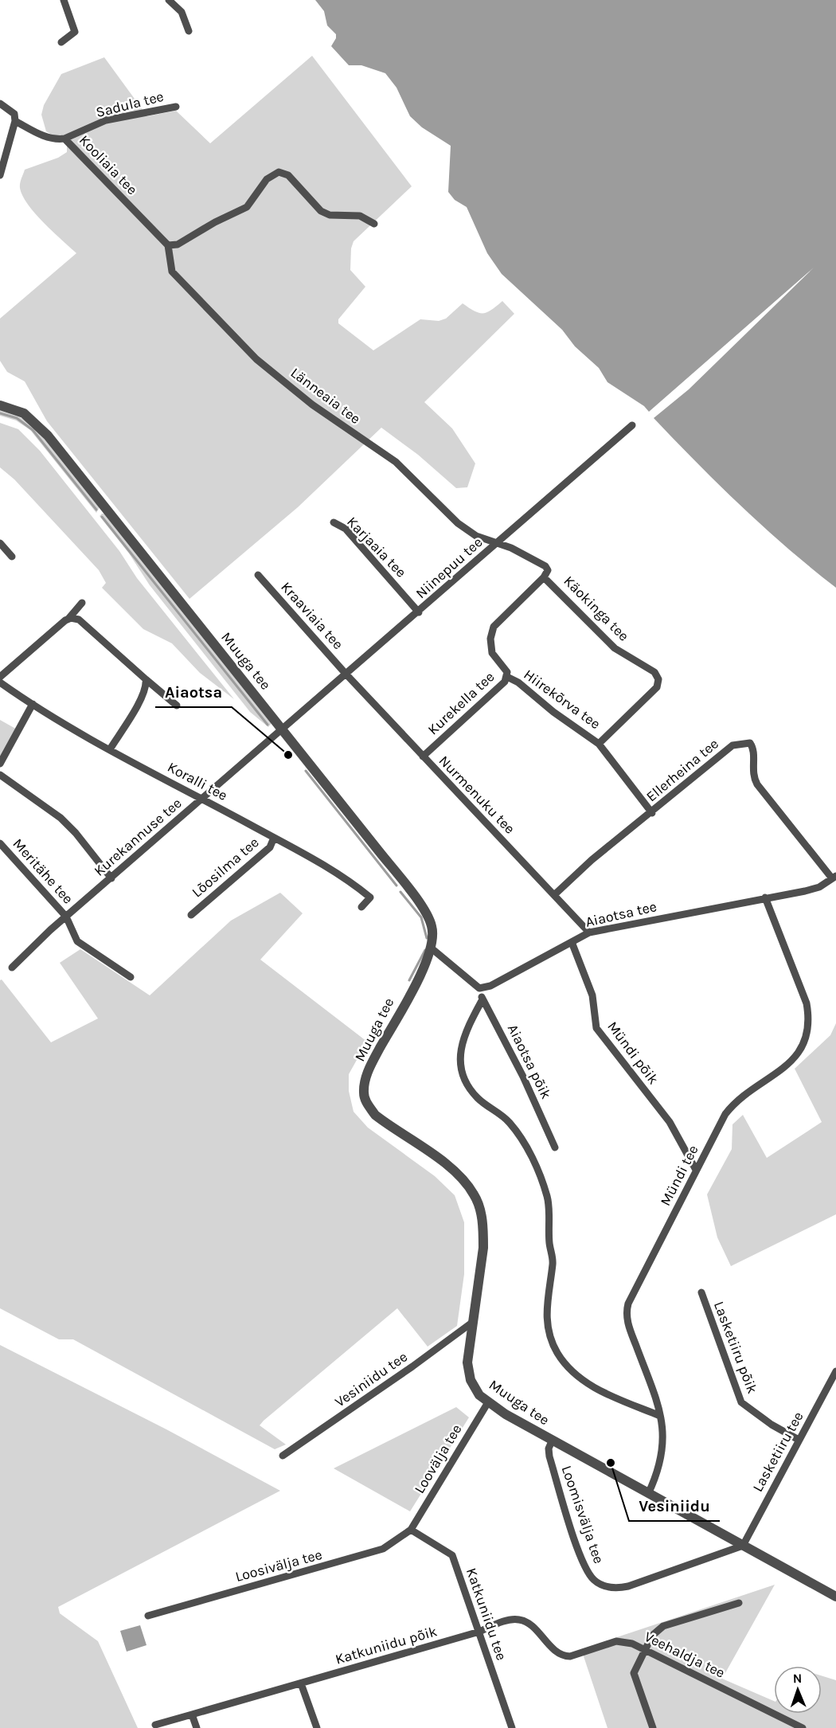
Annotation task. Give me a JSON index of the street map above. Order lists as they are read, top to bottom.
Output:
{
  "streets": {
    "street": [
      "Sadula tee",
      "Kooliaia tee",
      "Länneaia tee",
      "Karjaaia tee",
      "Niinepuu tee",
      "Käokinga tee",
      "Kraaviaia tee",
      "Muuga tee",
      "Hiirekõrva tee",
      "Kurekella tee",
      "Ellerheina tee",
      "Koralli tee",
      "Nurmenuku tee",
      "Kurekannuse tee",
      "Lõosilma tee",
      "Meritähe tee",
      "Aiaotsa tee",
      "Mündi põik",
      "Aiaotsa põik",
      "Mündi tee",
      "Lasketiiru põik",
      "Vesiniidu tee",
      "Lasketiiru tee",
      "Loovälja tee",
      "Loomisvälja tee",
      "Loosivälja tee",
      "Katkuniidu tee",
      "Katkuniidu põik",
      "Veehaldja tee"
    ]
  },
  "crossings": [
    ["Sadula tee", "Kooliaia tee"],
    ["Kooliaia tee", "Länneaia tee"],
    ["Länneaia tee", "Niinepuu tee"],
    ["Länneaia tee", "Käokinga tee"],
    ["Karjaaia tee", "Niinepuu tee"],
    ["Niinepuu tee", "Käokinga tee"],
    ["Niinepuu tee", "Kraaviaia tee"],
    ["Niinepuu tee", "Muuga tee"],
    ["Niinepuu tee", "Nurmenuku tee"],
    ["Niinepuu tee", "Kurekannuse tee"],
    ["Käokinga tee", "Hiirekõrva tee"],
    ["Käokinga tee", "Kurekella tee"],
    ["Kraaviaia tee", "Nurmenuku tee"],
    ["Muuga tee", "Kurekannuse tee"],
    ["Muuga tee", "Mündi tee"],
    ["Muuga tee", "Vesiniidu tee"],
    ["Muuga tee", "Lasketiiru tee"],
    ["Muuga tee", "Loovälja tee"],
    ["Muuga tee", "Loomisvälja tee"],
    ["Hiirekõrva tee", "Kurekella tee"],
    ["Hiirekõrva tee", "Ellerheina tee"],
    ["Kurekella tee", "Nurmenuku tee"],
    ["Ellerheina tee", "Nurmenuku tee"],
    ["Ellerheina tee", "Aiaotsa tee"],
    ["Koralli tee", "Kurekannuse tee"],
    ["Koralli tee", "Lõosilma tee"],
    ["Nurmenuku tee", "Aiaotsa tee"],
    ["Kurekannuse tee", "Meritähe tee"],
    ["Aiaotsa tee", "Mündi põik"],
    ["Aiaotsa tee", "Aiaotsa põik"],
    ["Aiaotsa tee", "Mündi tee"],
    ["Mündi põik", "Mündi tee"],
    ["Lasketiiru põik", "Lasketiiru tee"],
    ["Lasketiiru tee", "Loomisvälja tee"],
    ["Loovälja tee", "Loosivälja tee"],
    ["Loovälja tee", "Katkuniidu tee"],
    ["Loosivälja tee", "Katkuniidu tee"],
    ["Katkuniidu tee", "Katkuniidu põik"],
    ["Katkuniidu tee", "Veehaldja tee"],
    ["Katkuniidu põik", "Veehaldja tee"]
  ],
  "places": ["Aiaotsa", "Vesiniidu"],
  "north": "top"
}
